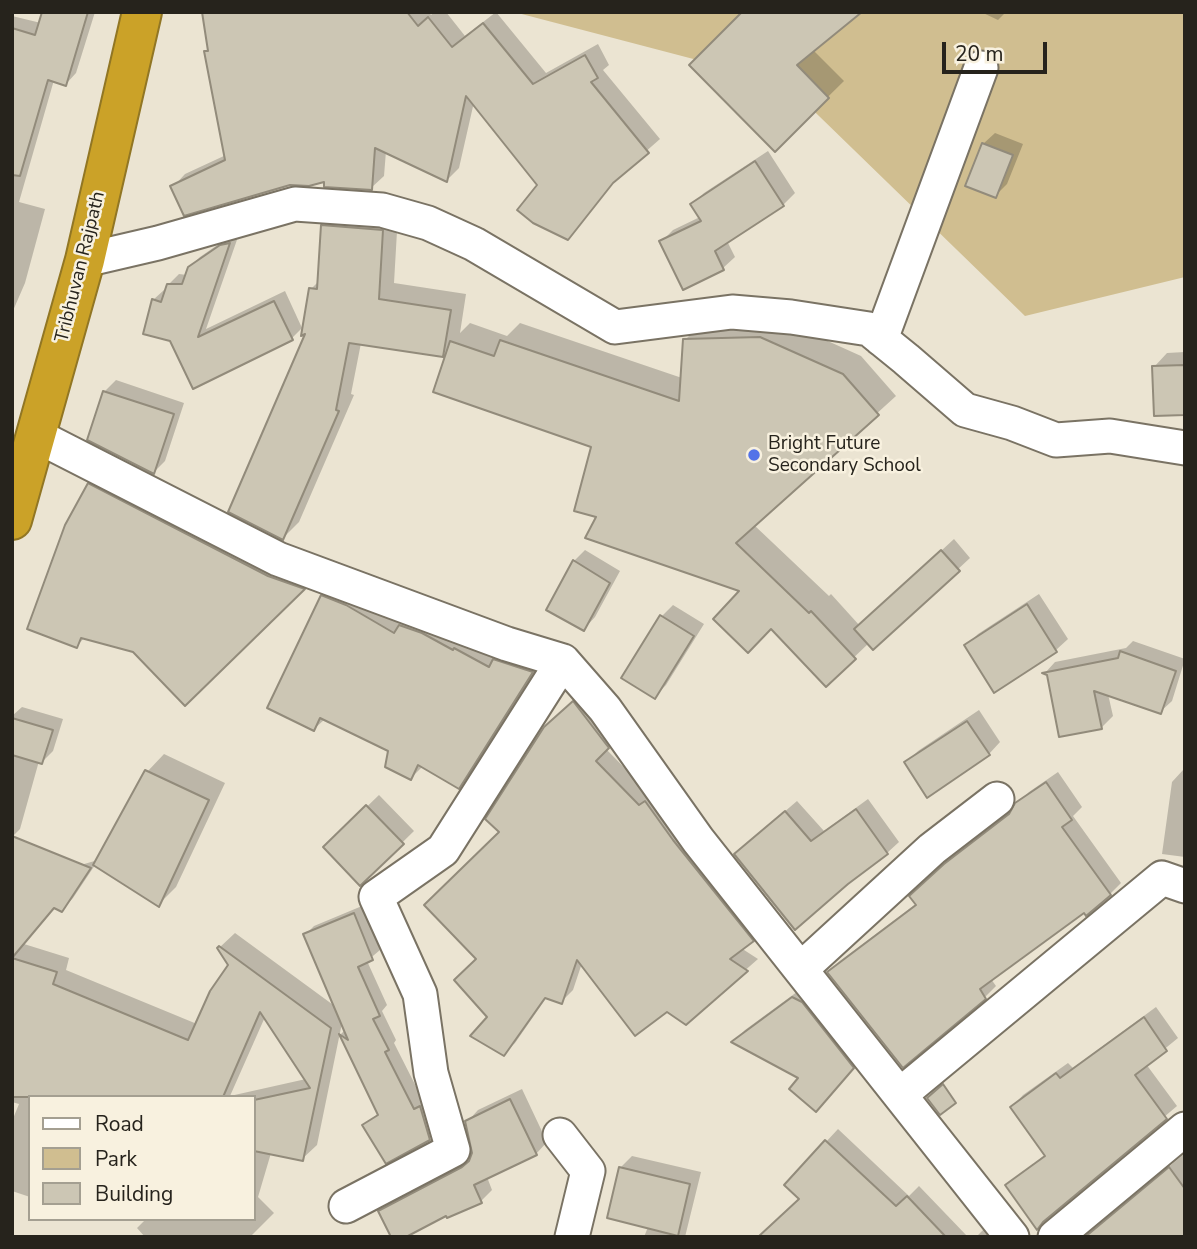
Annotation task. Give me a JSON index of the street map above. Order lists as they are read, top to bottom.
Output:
{
  "streets": {
    "highway": ["Tribhuvan Rajpath"]
  },
  "places": ["Bright Future Secondary School"],
  "legend": ["Road", "Park", "Building"],
  "scale_bar": "20 m"
}
